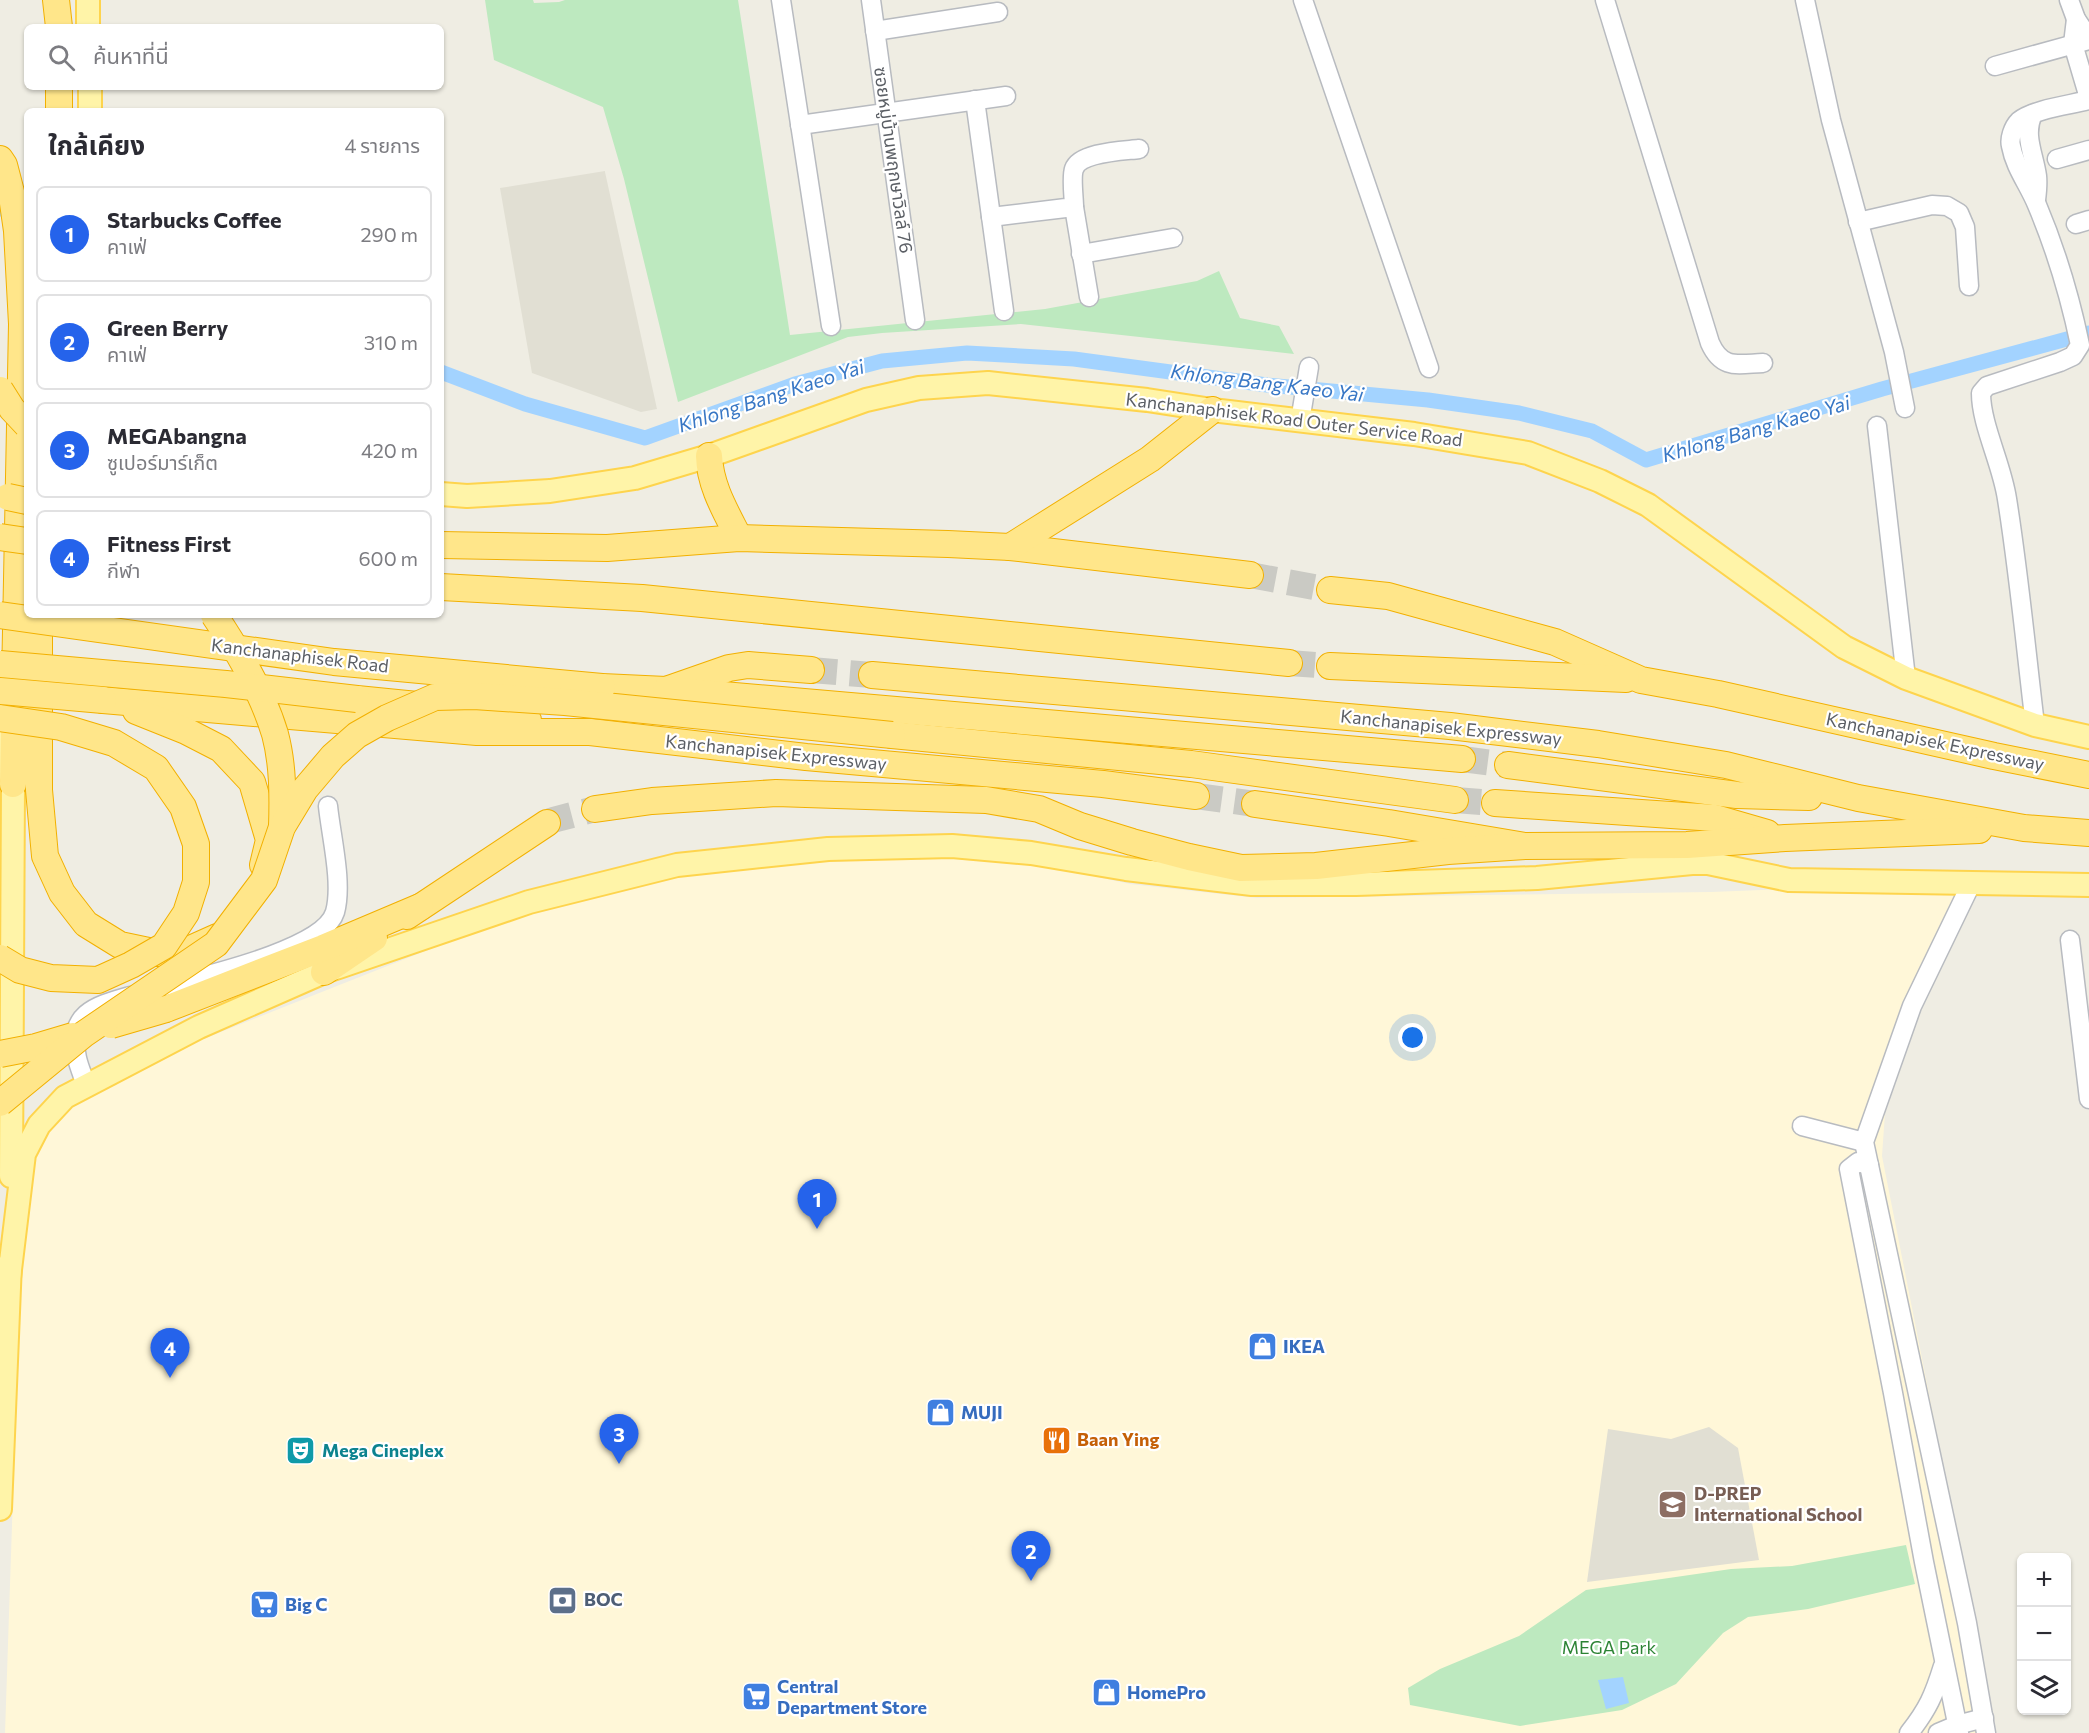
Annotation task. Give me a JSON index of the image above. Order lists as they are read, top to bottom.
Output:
{
  "streets": {
    "highway": ["Kanchanaphisek Road", "Kanchanapisek Expressway"],
    "main road": ["Kanchanaphisek Road Outer Service Road"],
    "street": ["ซอยหมู่บ้านพฤกษาวิลล์ 76"]
  },
  "water": ["Khlong Bang Kaeo Yai"],
  "parks": ["MEGA Park"],
  "places": {
    "shop": ["IKEA", "MUJI", "HomePro"],
    "restaurant": ["Baan Ying"],
    "theatre": ["Mega Cineplex"],
    "school or university": ["D-PREP International School"],
    "bank": ["BOC"],
    "supermarket": ["Big C", "Central Department Store"]
  },
  "page": {
    "search": "ค้นหาที่นี่",
    "heading": ["ใกล้เคียง", "4 รายการ"],
    "list": [
      {
        "mark": "1",
        "name": "Starbucks Coffee",
        "note": "คาเฟ่",
        "value": "290 m"
      },
      {
        "mark": "2",
        "name": "Green Berry",
        "note": "คาเฟ่",
        "value": "310 m"
      },
      {
        "mark": "3",
        "name": "MEGAbangna",
        "note": "ซูเปอร์มาร์เก็ต",
        "value": "420 m"
      },
      {
        "mark": "4",
        "name": "Fitness First",
        "note": "กีฬา",
        "value": "600 m"
      }
    ],
    "pins": [
      "1",
      "4",
      "3",
      "2"
    ],
    "map_buttons": ["+", "−"]
  }
}
